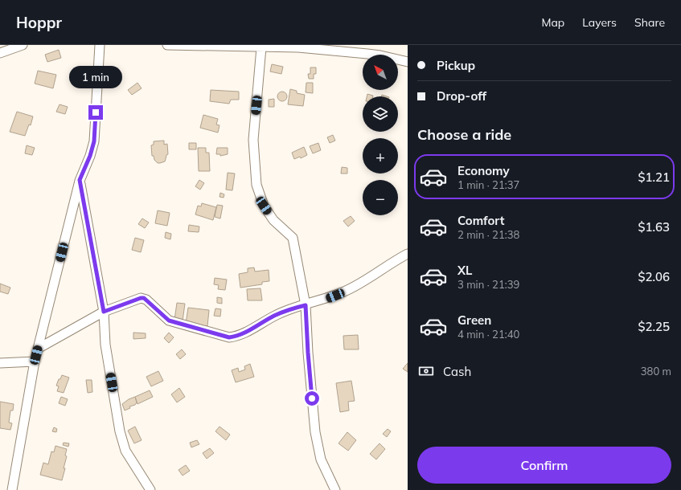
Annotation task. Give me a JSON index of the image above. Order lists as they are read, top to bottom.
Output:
{
  "north": "top left",
  "page": {
    "header": "Hoppr",
    "nav": ["Map", "Layers", "Share"],
    "banner": ["Pickup", "Drop-off"],
    "map_buttons": ["+", "−"],
    "bubble": "1 min",
    "heading": "Choose a ride",
    "list": [
      {
        "name": "Economy",
        "note": "1 min · 21:37",
        "value": "$1.21"
      },
      {
        "name": "Comfort",
        "note": "2 min · 21:38",
        "value": "$1.63"
      },
      {
        "name": "XL",
        "note": "3 min · 21:39",
        "value": "$2.06"
      },
      {
        "name": "Green",
        "note": "4 min · 21:40",
        "value": "$2.25"
      }
    ],
    "pay": ["Cash", "380 m"],
    "buttons": "Confirm"
  }
}
